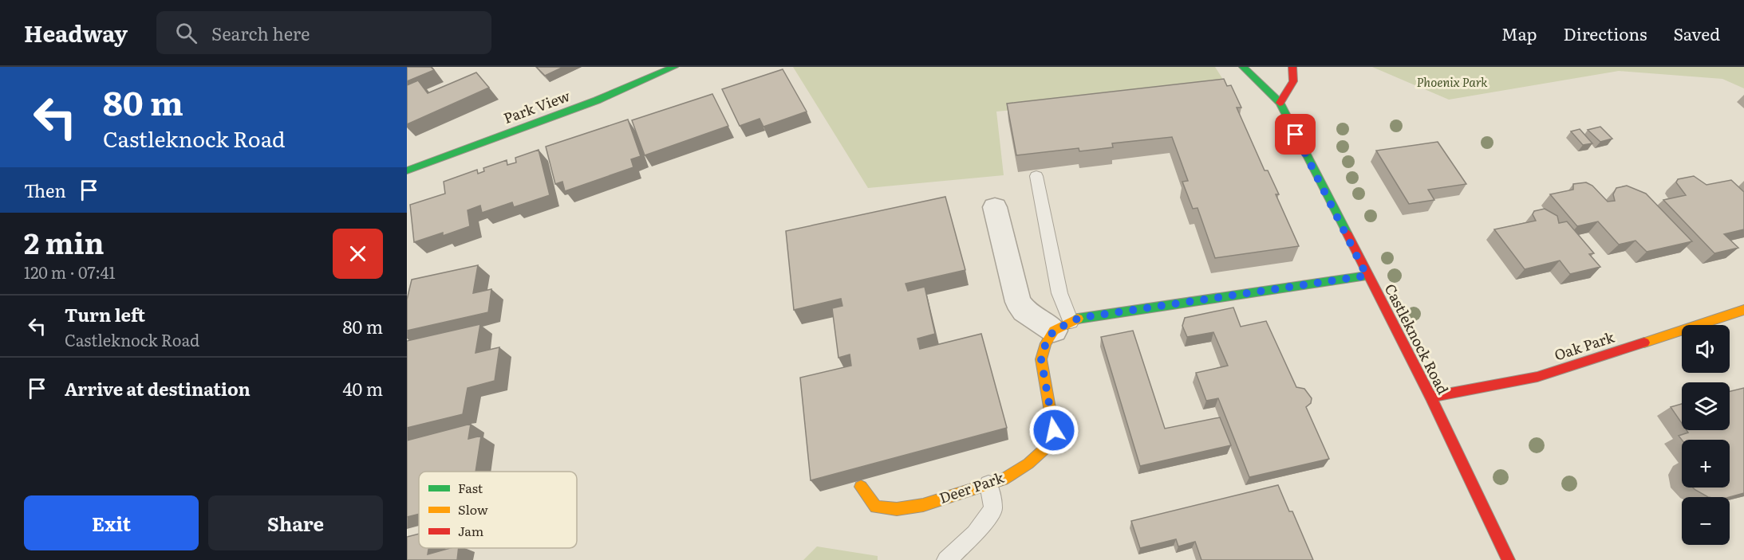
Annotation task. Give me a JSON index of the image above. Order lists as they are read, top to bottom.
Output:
{
  "streets": {
    "street": [
      "Park View",
      "Castleknock Road",
      "Oak Park",
      "Deer Park"
    ]
  },
  "crossings": [
    ["Castleknock Road", "Oak Park"]
  ],
  "parks": ["Phoenix Park"],
  "legend": ["Fast", "Slow", "Jam"],
  "page": {
    "header": "Headway",
    "search": "Search here",
    "nav": ["Map", "Directions", "Saved"],
    "turn": ["80 m", "Castleknock Road"],
    "then": "Then",
    "heading": ["2 min", "120 m · 07:41"],
    "list": [
      {
        "name": "Turn left",
        "note": "Castleknock Road",
        "value": "80 m"
      },
      {
        "name": "Arrive at destination",
        "value": "40 m"
      }
    ],
    "map_buttons": ["+", "−"],
    "buttons": ["Exit", "Share"]
  }
}
